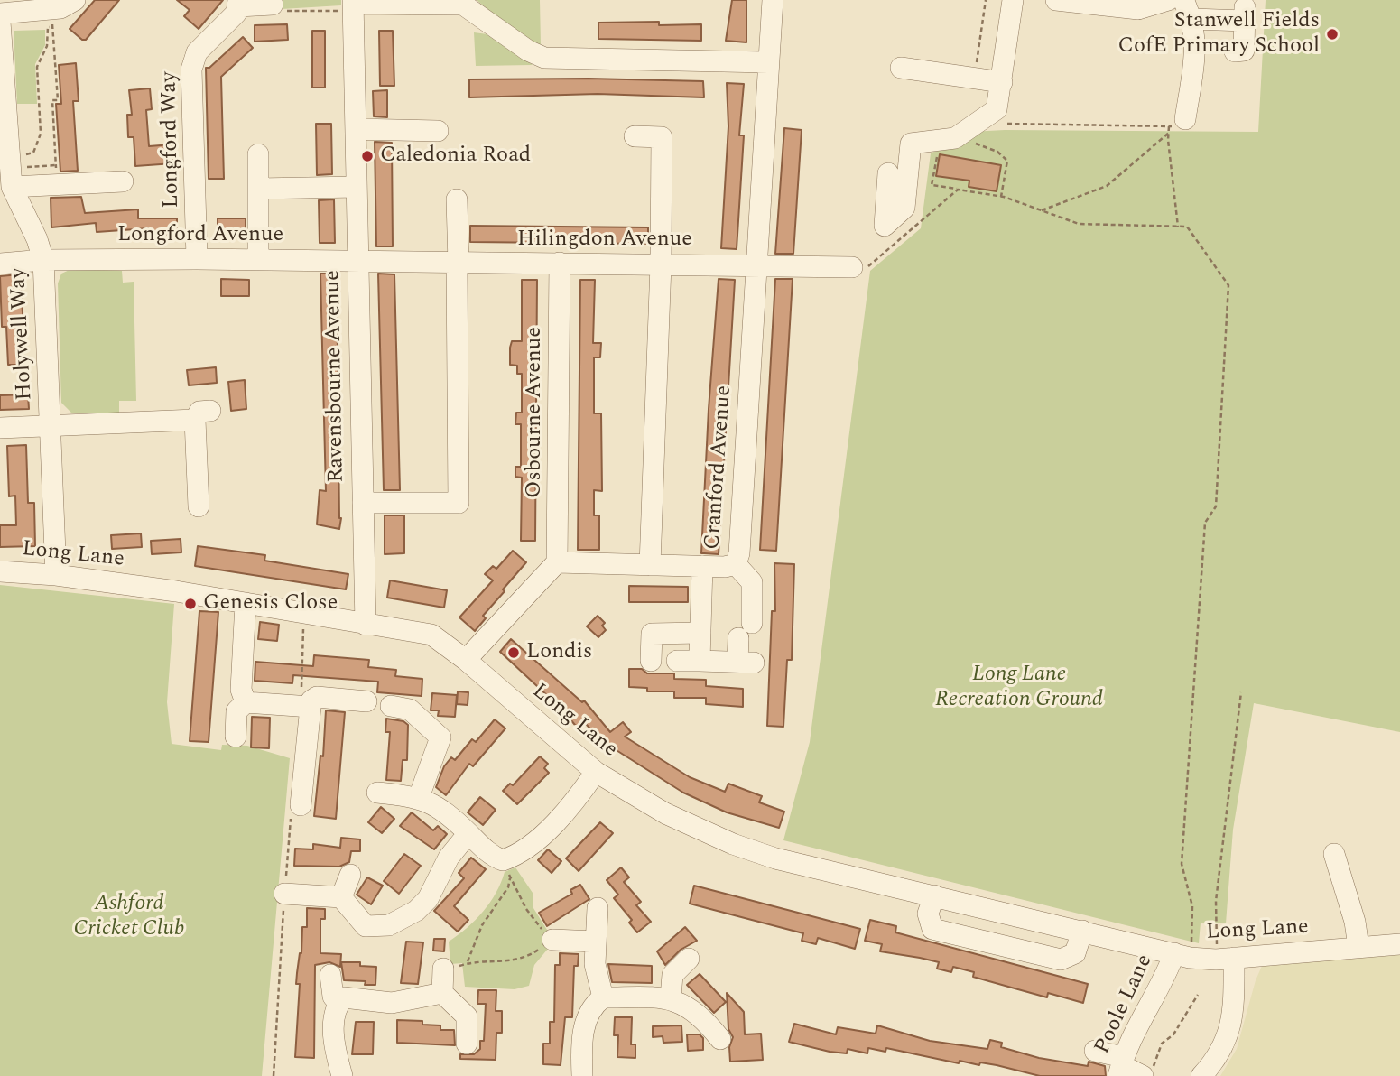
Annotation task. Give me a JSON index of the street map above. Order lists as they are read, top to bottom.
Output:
{
  "streets": {
    "street": [
      "Longford Way",
      "Longford Avenue",
      "Hilingdon Avenue",
      "Holywell Way",
      "Ravensbourne Avenue",
      "Osbourne Avenue",
      "Cranford Avenue",
      "Long Lane",
      "Poole Lane"
    ]
  },
  "crossings": [
    ["Longford Way", "Longford Avenue"],
    ["Longford Avenue", "Hilingdon Avenue"],
    ["Longford Avenue", "Holywell Way"],
    ["Longford Avenue", "Ravensbourne Avenue"],
    ["Hilingdon Avenue", "Ravensbourne Avenue"],
    ["Hilingdon Avenue", "Osbourne Avenue"],
    ["Hilingdon Avenue", "Cranford Avenue"],
    ["Holywell Way", "Long Lane"],
    ["Ravensbourne Avenue", "Long Lane"],
    ["Osbourne Avenue", "Cranford Avenue"],
    ["Long Lane", "Poole Lane"]
  ],
  "parks": ["Long Lane Recreation Ground", "Ashford Cricket Club"],
  "places": [
    "Stanwell Fields CofE Primary School",
    "Caledonia Road",
    "Genesis Close",
    "Londis"
  ]
}
